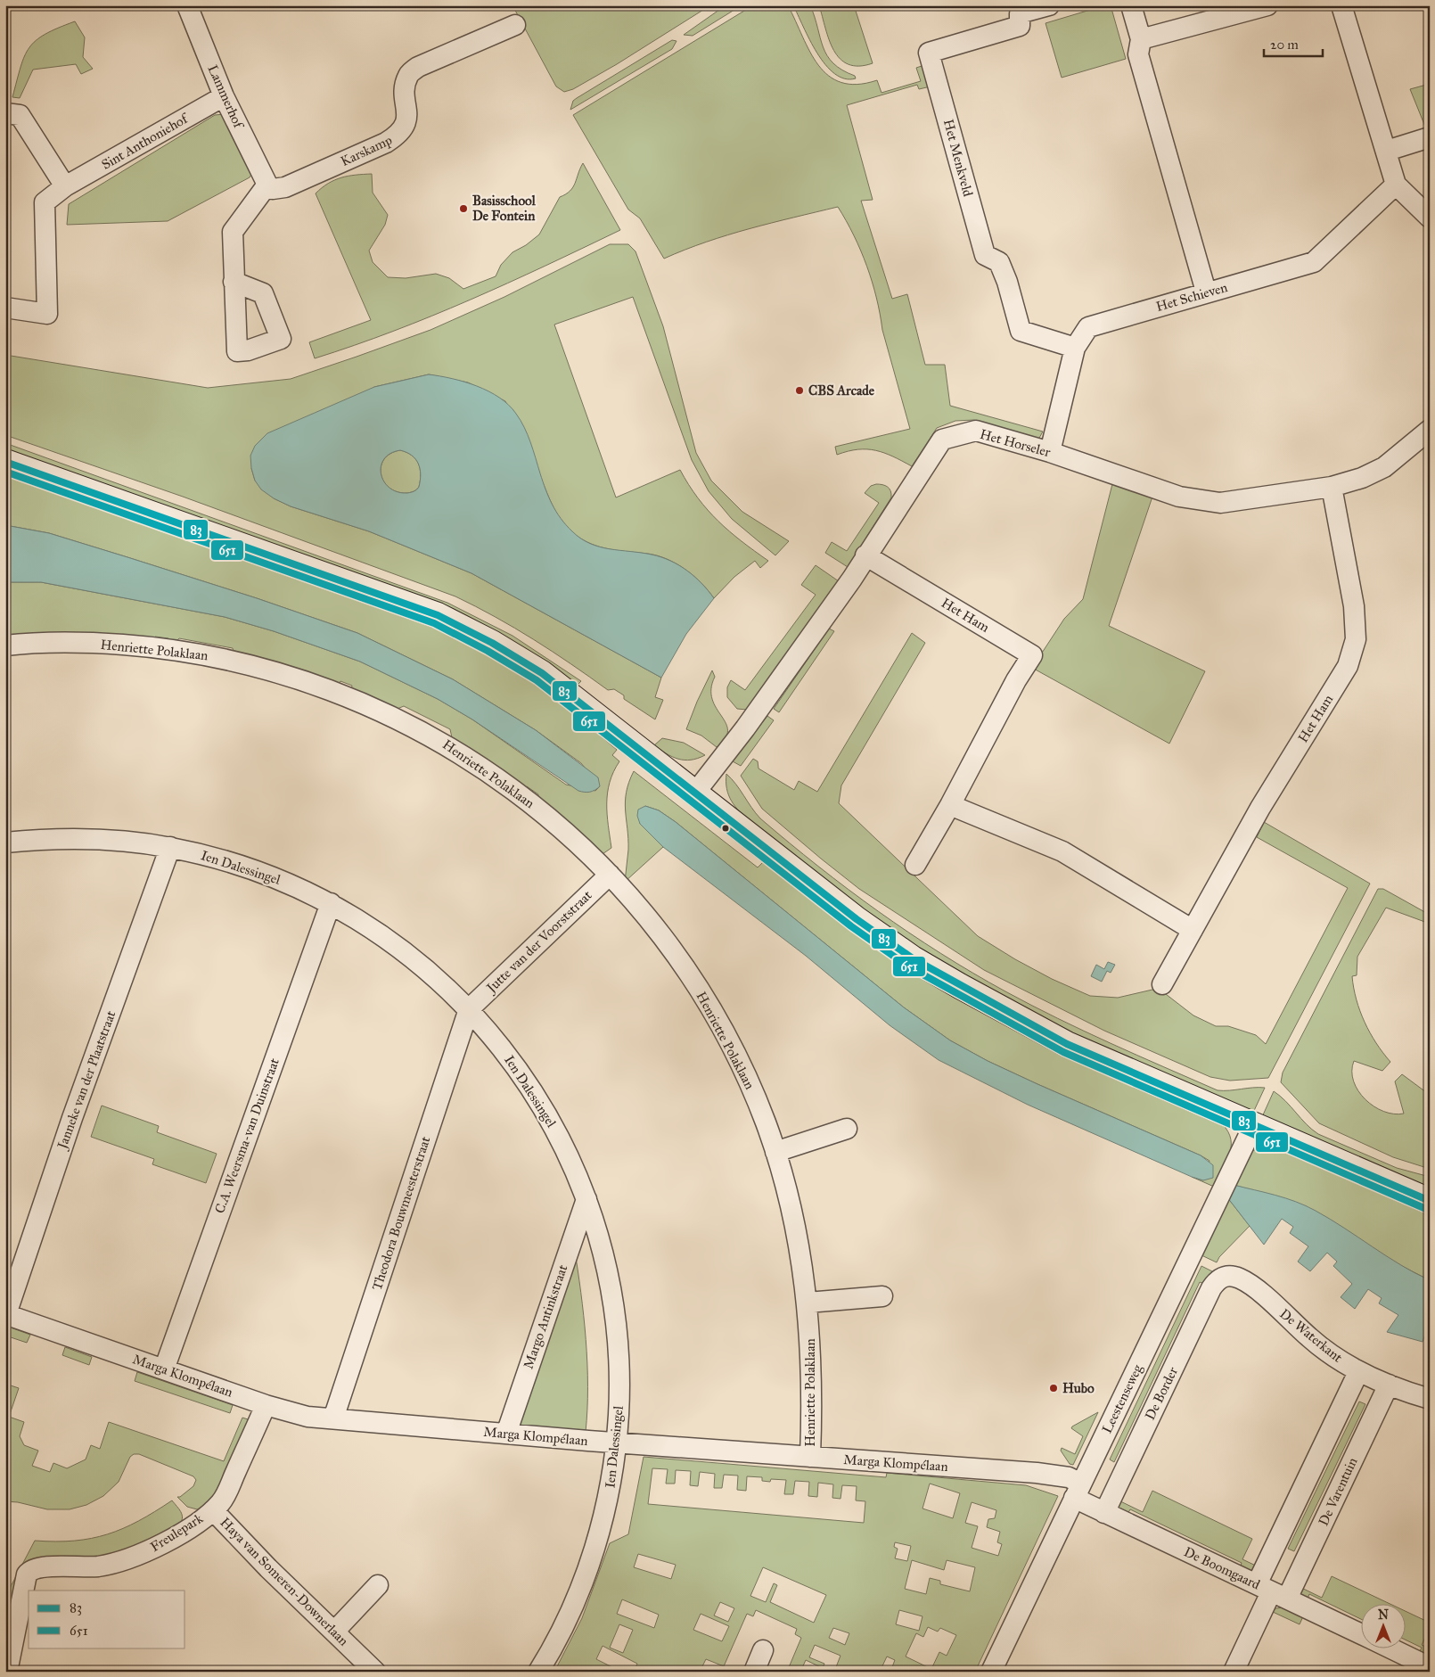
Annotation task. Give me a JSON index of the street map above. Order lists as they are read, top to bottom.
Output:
{
  "streets": {
    "street": [
      "Lammerhof",
      "Sint Anthoniehof",
      "Karskamp",
      "Het Menkveld",
      "Het Schieven",
      "Het Horseler",
      "Het Ham",
      "Henriette Polaklaan",
      "Ien Dalessingel",
      "Jutte van der Voorststraat",
      "Janneke van der Plaatstraat",
      "C.A. Weersma-van Duinstraat",
      "Theodora Bouwmeesterstraat",
      "Margo Antinkstraat",
      "De Waterkant",
      "Marga Klompélaan",
      "De Border",
      "Leestenseweg",
      "De Varentuin",
      "Freulepark",
      "De Boomgaard",
      "Haya van Someren-Downerlaan"
    ]
  },
  "crossings": [
    ["Lammerhof", "Sint Anthoniehof"],
    ["Lammerhof", "Karskamp"],
    ["Het Menkveld", "Het Schieven"],
    ["Het Schieven", "Het Horseler"],
    ["Het Horseler", "Het Ham"],
    ["Henriette Polaklaan", "Jutte van der Voorststraat"],
    ["Henriette Polaklaan", "Marga Klompélaan"],
    ["Ien Dalessingel", "Jutte van der Voorststraat"],
    ["Ien Dalessingel", "Janneke van der Plaatstraat"],
    ["Ien Dalessingel", "C.A. Weersma-van Duinstraat"],
    ["Ien Dalessingel", "Theodora Bouwmeesterstraat"],
    ["Ien Dalessingel", "Margo Antinkstraat"],
    ["Ien Dalessingel", "Marga Klompélaan"],
    ["Jutte van der Voorststraat", "Theodora Bouwmeesterstraat"],
    ["Janneke van der Plaatstraat", "Marga Klompélaan"],
    ["C.A. Weersma-van Duinstraat", "Marga Klompélaan"],
    ["Theodora Bouwmeesterstraat", "Marga Klompélaan"],
    ["Margo Antinkstraat", "Marga Klompélaan"],
    ["De Waterkant", "De Border"],
    ["De Waterkant", "De Varentuin"],
    ["Marga Klompélaan", "Leestenseweg"],
    ["Marga Klompélaan", "Freulepark"],
    ["Marga Klompélaan", "De Boomgaard"],
    ["De Border", "De Boomgaard"],
    ["Leestenseweg", "De Boomgaard"],
    ["De Varentuin", "De Boomgaard"],
    ["Freulepark", "Haya van Someren-Downerlaan"]
  ],
  "places": ["Basisschool De Fontein", "CBS Arcade", "Hubo"],
  "lines": ["transit line 83", "transit line 651"],
  "legend": ["83", "651"],
  "scale_bar": "20 m",
  "north": "top"
}
